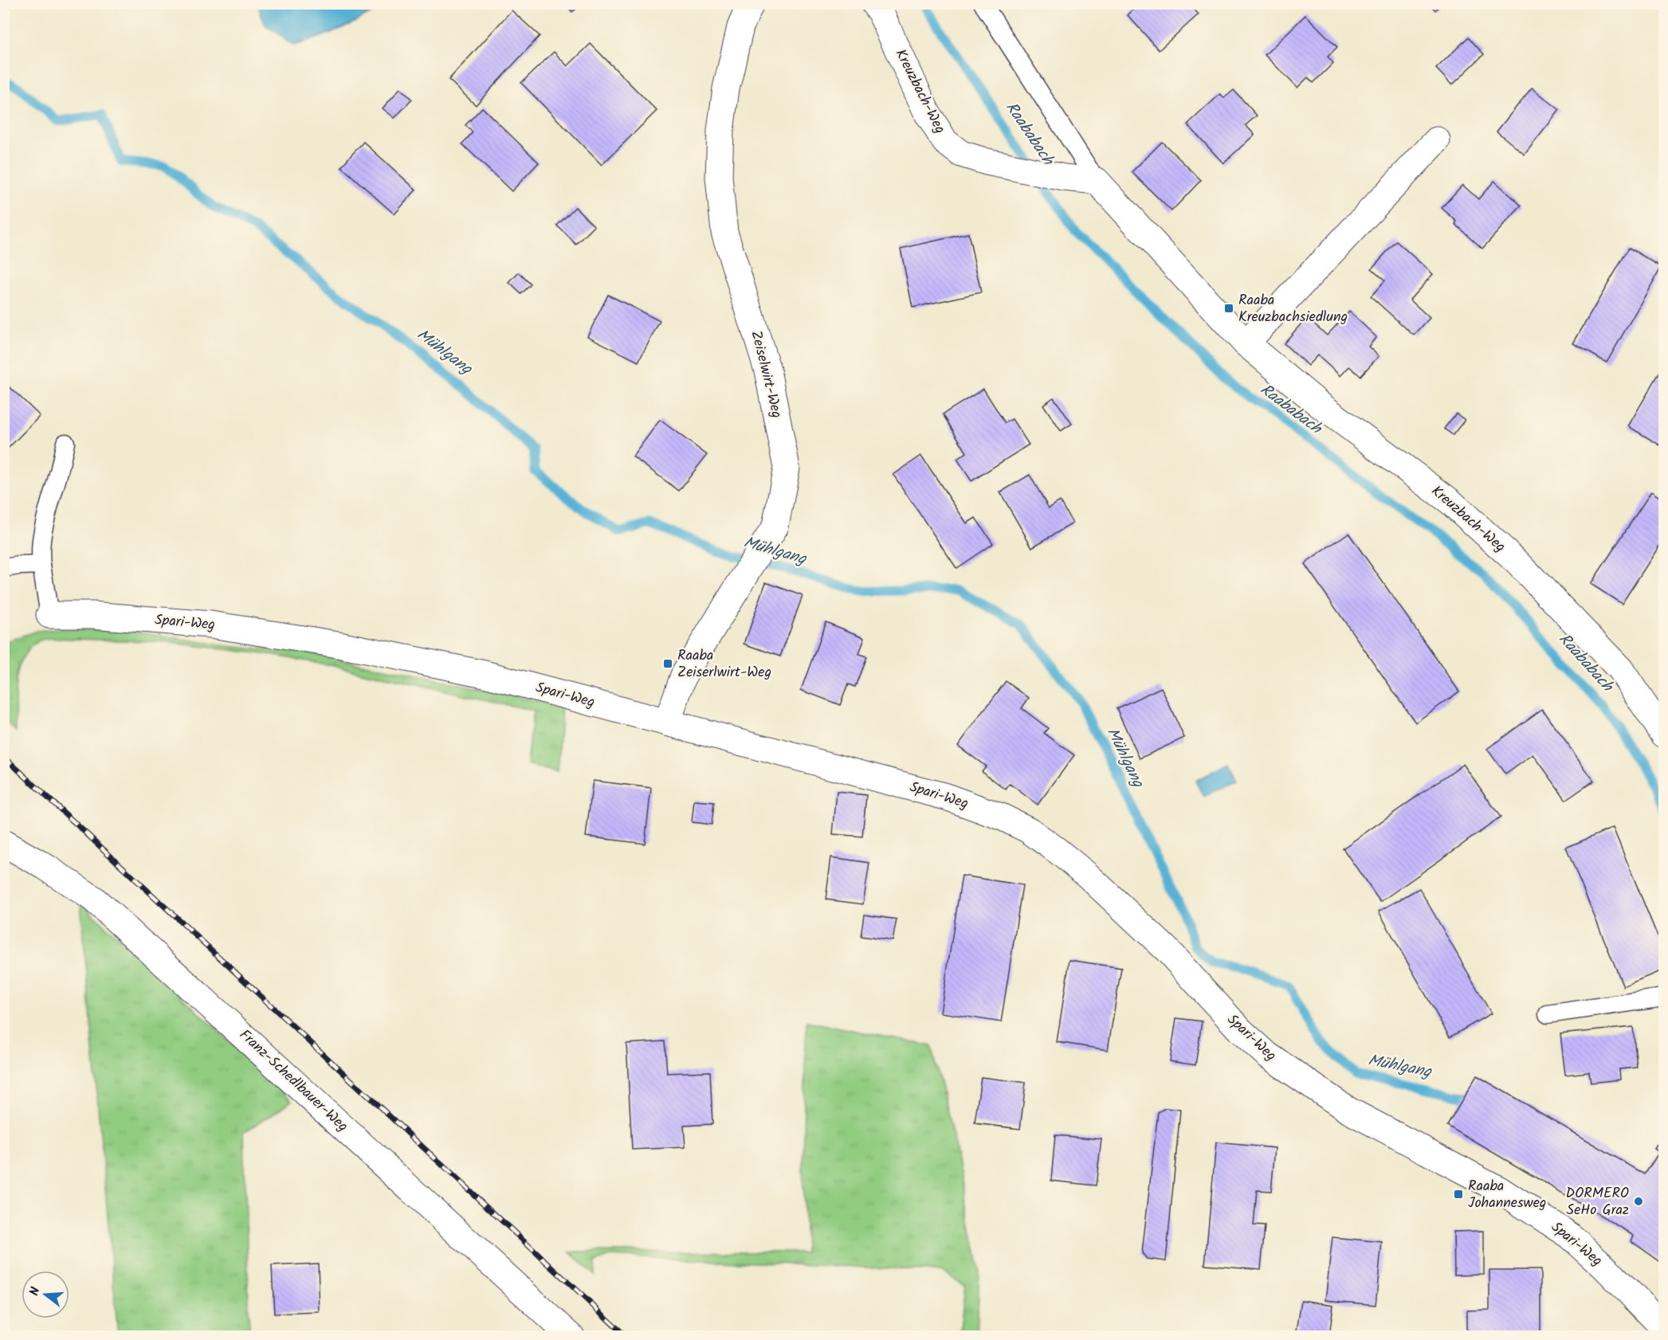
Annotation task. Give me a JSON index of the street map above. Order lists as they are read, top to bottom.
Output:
{
  "streets": {
    "street": [
      "Kreuzbach-Weg",
      "Zeiselwirt-Weg",
      "Spari-Weg",
      "Franz-Schedlbauer-Weg"
    ]
  },
  "crossings": [
    ["Zeiselwirt-Weg", "Spari-Weg"]
  ],
  "water": ["Raababach", "Mühlgang"],
  "places": {
    "transit": ["Raaba Kreuzbachsiedlung", "Raaba Zeiserlwirt-Weg", "Raaba Johannesweg"],
    "other": ["DORMERO SeHo Graz"]
  },
  "north": "left"
}
